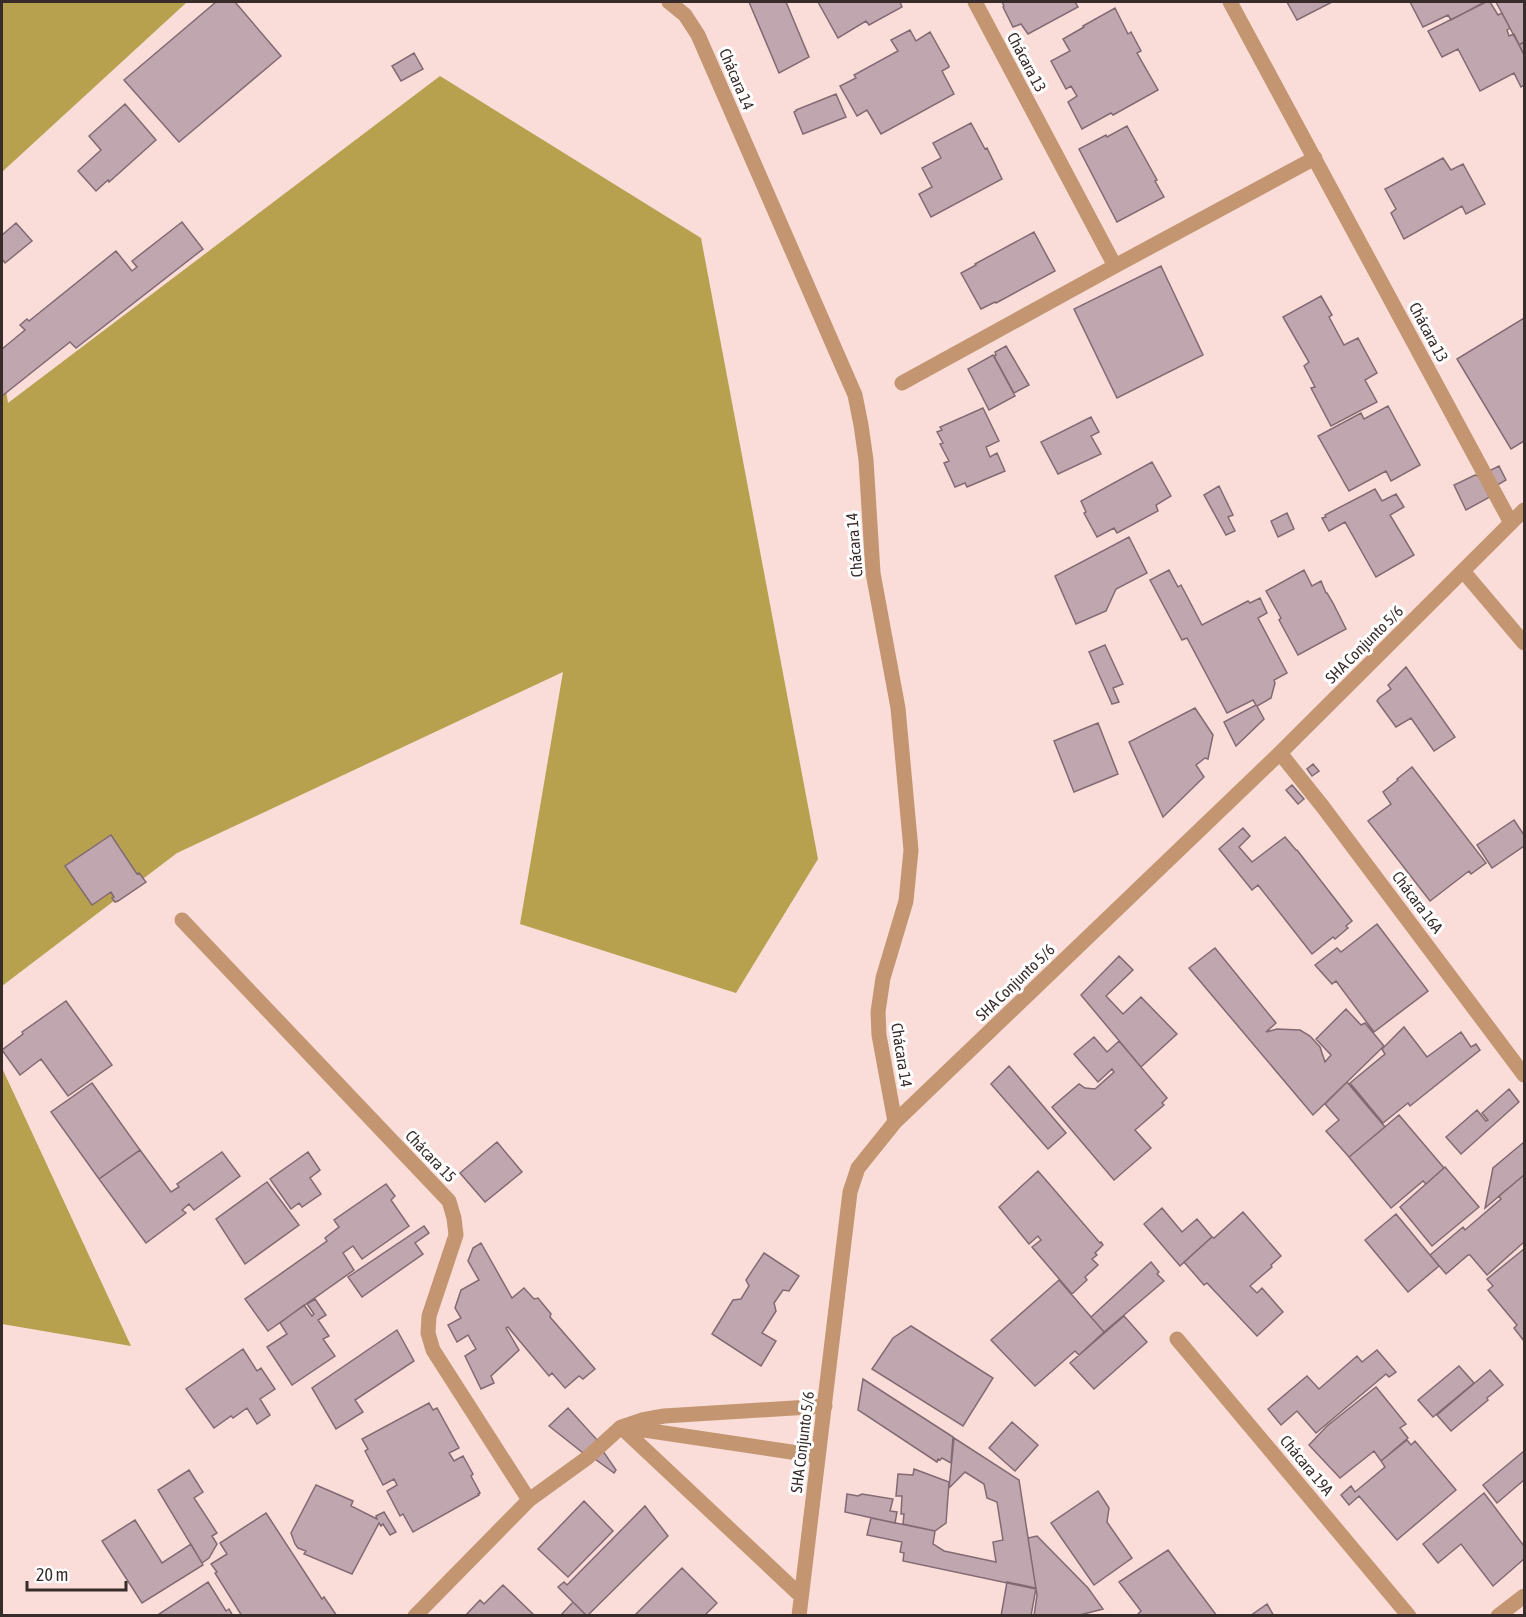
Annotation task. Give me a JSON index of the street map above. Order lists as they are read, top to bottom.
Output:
{
  "streets": {
    "street": [
      "Chácara 13",
      "Chácara 14",
      "SHA Conjunto 5/6",
      "Chácara 16A",
      "Chácara 15",
      "Chácara 19A"
    ]
  },
  "crossings": [
    ["Chácara 13", "SHA Conjunto 5/6"],
    ["Chácara 14", "SHA Conjunto 5/6"],
    ["SHA Conjunto 5/6", "Chácara 16A"]
  ],
  "scale_bar": "20 m"
}
